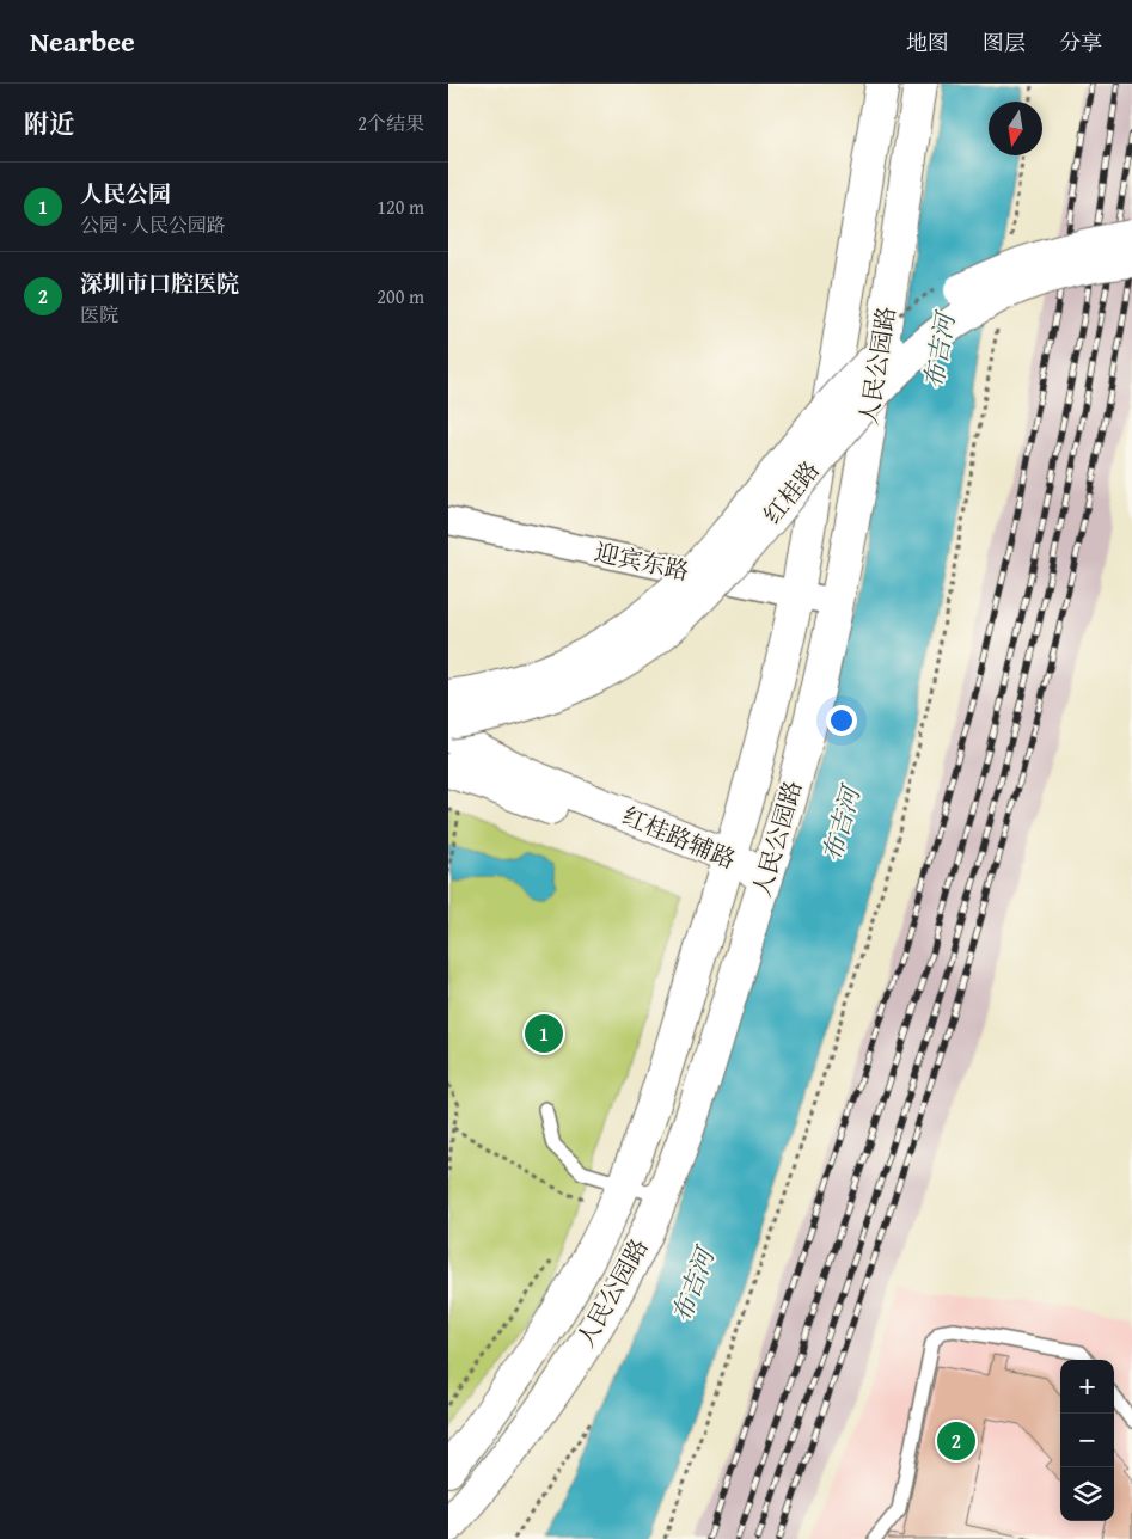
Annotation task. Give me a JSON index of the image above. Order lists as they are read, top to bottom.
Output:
{
  "streets": {
    "main road": ["人民公园路", "红桂路", "红桂路辅路"],
    "street": ["迎宾东路"]
  },
  "crossings": [
    ["人民公园路", "迎宾东路"],
    ["人民公园路", "红桂路辅路"]
  ],
  "water": ["布吉河"],
  "north": "bottom",
  "page": {
    "header": "Nearbee",
    "nav": ["地图", "图层", "分享"],
    "heading": ["附近", "2个结果"],
    "list": [
      {
        "mark": "1",
        "name": "人民公园",
        "note": "公园 · 人民公园路",
        "value": "120 m"
      },
      {
        "mark": "2",
        "name": "深圳市口腔医院",
        "note": "医院",
        "value": "200 m"
      }
    ],
    "pins": ["1", "2"],
    "map_buttons": ["+", "−"]
  }
}
